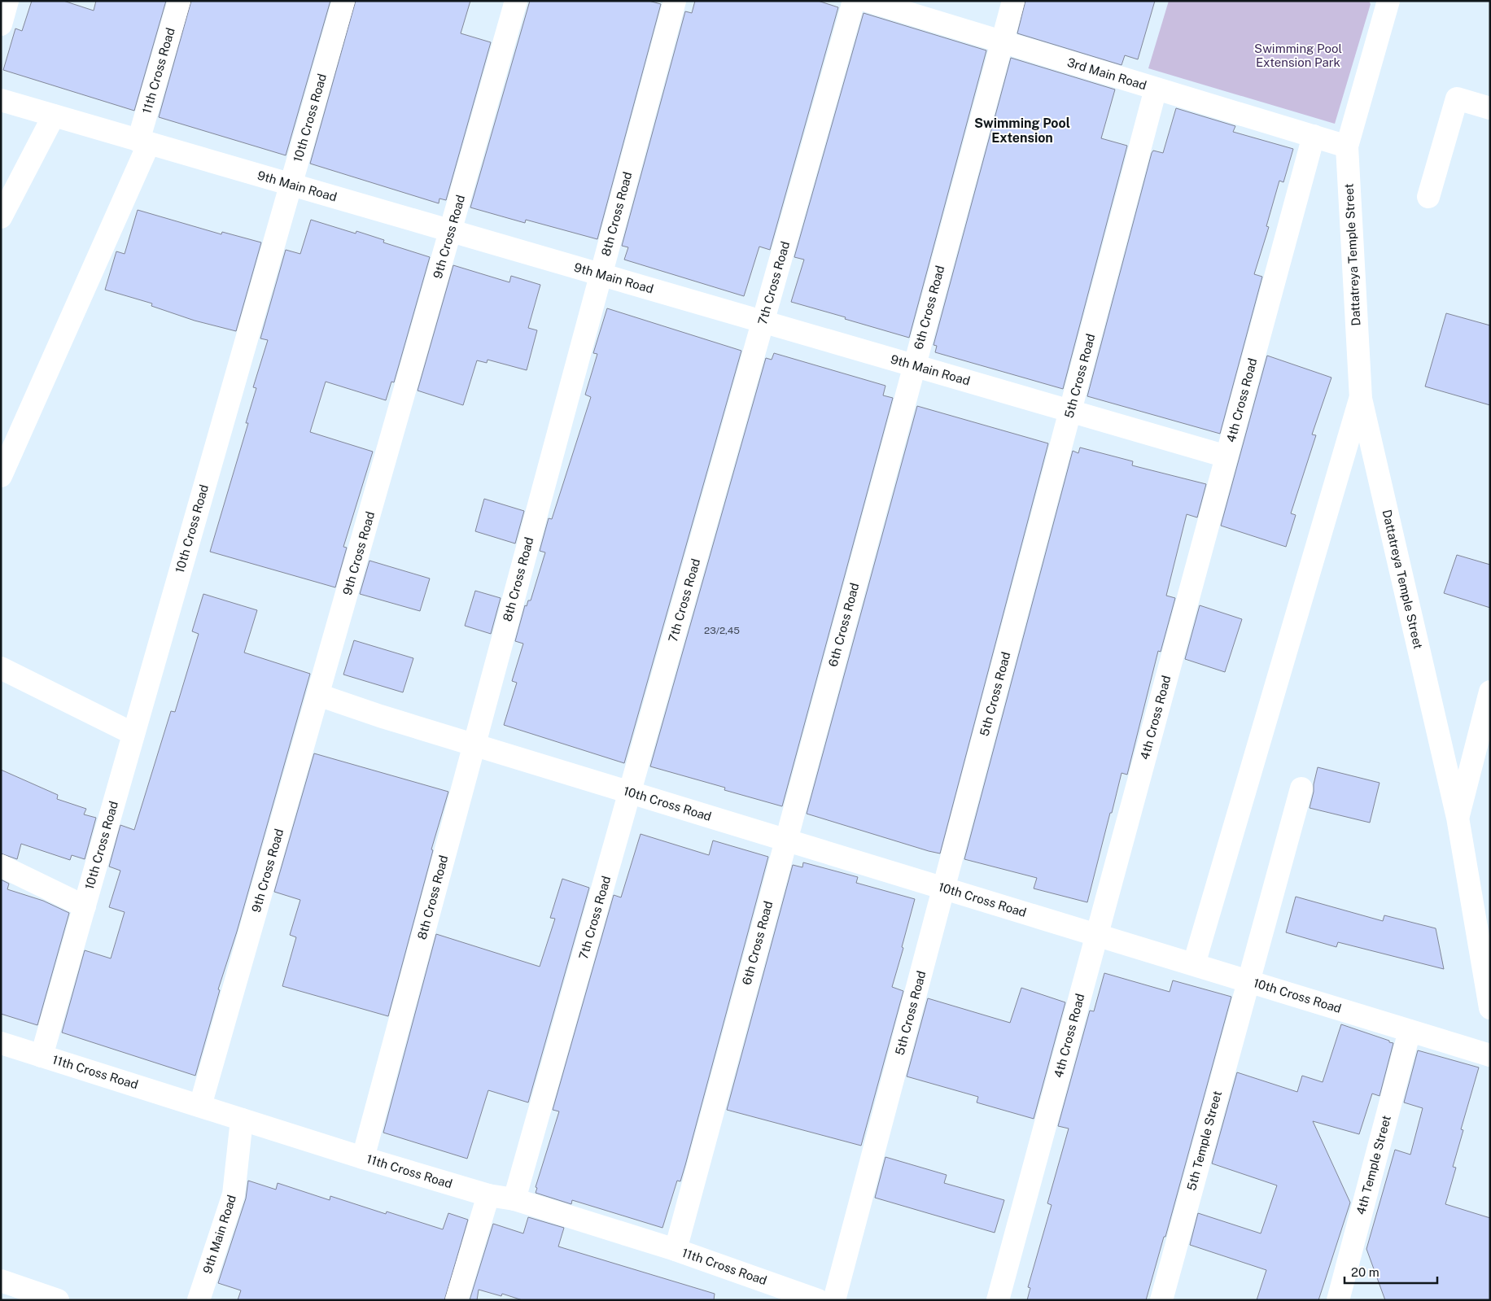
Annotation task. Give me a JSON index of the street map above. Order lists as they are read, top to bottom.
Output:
{
  "streets": {
    "street": [
      "11th Cross Road",
      "3rd Main Road",
      "10th Cross Road",
      "9th Main Road",
      "8th Cross Road",
      "9th Cross Road",
      "Dattatreya Temple Street",
      "7th Cross Road",
      "6th Cross Road",
      "5th Cross Road",
      "4th Cross Road",
      "5th Temple Street",
      "4th Temple Street"
    ]
  },
  "crossings": [
    ["11th Cross Road", "10th Cross Road"],
    ["11th Cross Road", "9th Main Road"],
    ["11th Cross Road", "8th Cross Road"],
    ["11th Cross Road", "9th Cross Road"],
    ["11th Cross Road", "7th Cross Road"],
    ["11th Cross Road", "6th Cross Road"],
    ["3rd Main Road", "Dattatreya Temple Street"],
    ["3rd Main Road", "6th Cross Road"],
    ["3rd Main Road", "5th Cross Road"],
    ["3rd Main Road", "4th Cross Road"],
    ["10th Cross Road", "9th Main Road"],
    ["10th Cross Road", "8th Cross Road"],
    ["10th Cross Road", "9th Cross Road"],
    ["10th Cross Road", "7th Cross Road"],
    ["10th Cross Road", "6th Cross Road"],
    ["10th Cross Road", "5th Cross Road"],
    ["10th Cross Road", "4th Cross Road"],
    ["10th Cross Road", "5th Temple Street"],
    ["10th Cross Road", "4th Temple Street"],
    ["9th Main Road", "8th Cross Road"],
    ["9th Main Road", "9th Cross Road"],
    ["9th Main Road", "7th Cross Road"],
    ["9th Main Road", "6th Cross Road"],
    ["9th Main Road", "5th Cross Road"],
    ["9th Main Road", "4th Cross Road"]
  ],
  "districts": ["Swimming Pool Extension"],
  "parks": ["Swimming Pool Extension Park"],
  "house_numbers": ["23/2,45"],
  "scale_bar": "20 m"
}
